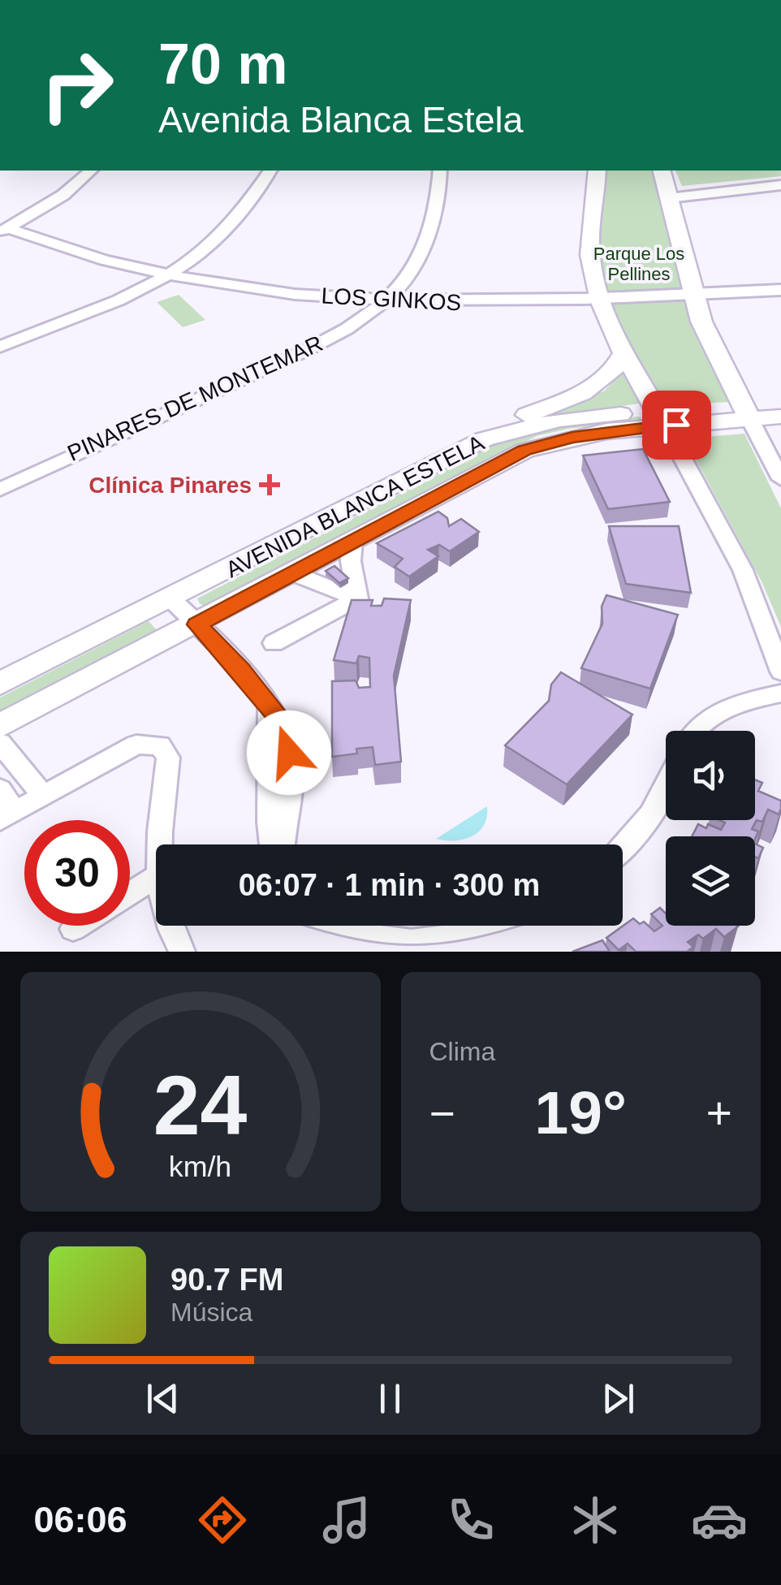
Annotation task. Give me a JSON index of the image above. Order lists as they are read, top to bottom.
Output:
{
  "streets": {
    "main road": ["AVENIDA BLANCA ESTELA"],
    "street": ["LOS GINKOS", "PINARES DE MONTEMAR"]
  },
  "crossings": [
    ["LOS GINKOS", "PINARES DE MONTEMAR"]
  ],
  "parks": ["Parque Los Pellines"],
  "places": {
    "health": ["Clínica Pinares"]
  },
  "page": {
    "turn": ["70 m", "Avenida Blanca Estela"],
    "limit": "30",
    "trip": "06:07 · 1 min · 300 m",
    "tile": "Clima",
    "heat": ["−", "19°", "+"],
    "song": ["90.7 FM", "Música"],
    "tabs": "06:06",
    "gauge": ["24", "km/h"]
  }
}
